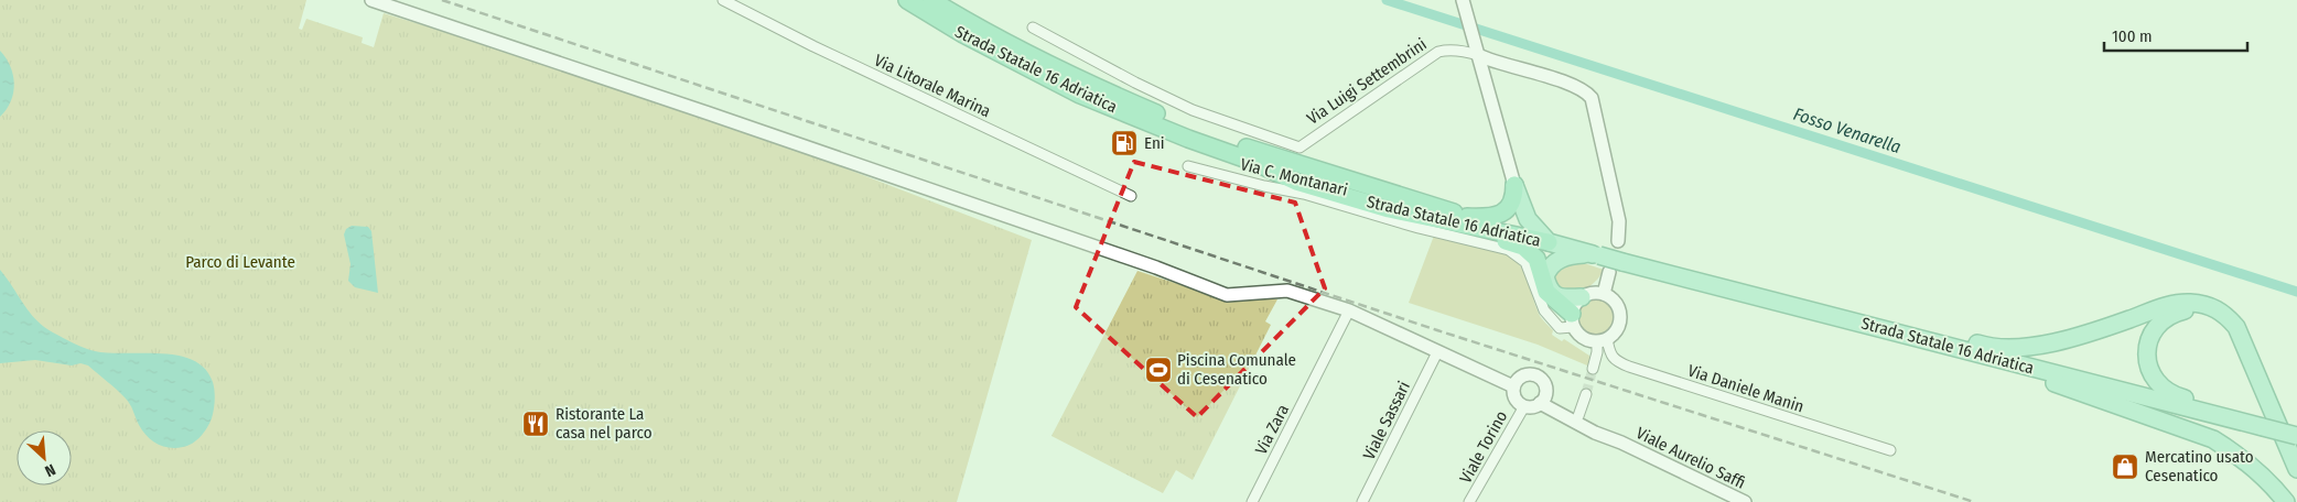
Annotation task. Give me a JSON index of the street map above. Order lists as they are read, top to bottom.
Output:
{
  "streets": {
    "highway": ["Strada Statale 16 Adriatica"],
    "street": [
      "Via Luigi Settembrini",
      "Via Litorale Marina",
      "Via C. Montanari",
      "Via Daniele Manin",
      "Viale Sassari",
      "Via Zara",
      "Viale Torino",
      "Viale Aurelio Saffi"
    ]
  },
  "crossings": [
    ["Via C. Montanari", "Via Daniele Manin"],
    ["Viale Torino", "Viale Aurelio Saffi"]
  ],
  "water": ["Fosso Venarella"],
  "parks": ["Parco di Levante"],
  "places": {
    "fuel station": ["Eni"],
    "sports": ["Piscina Comunale di Cesenatico"],
    "restaurant": ["Ristorante La casa nel parco"],
    "shop": ["Mercatino usato Cesenatico"]
  },
  "scale_bar": "100 m",
  "north": "bottom right"
}
